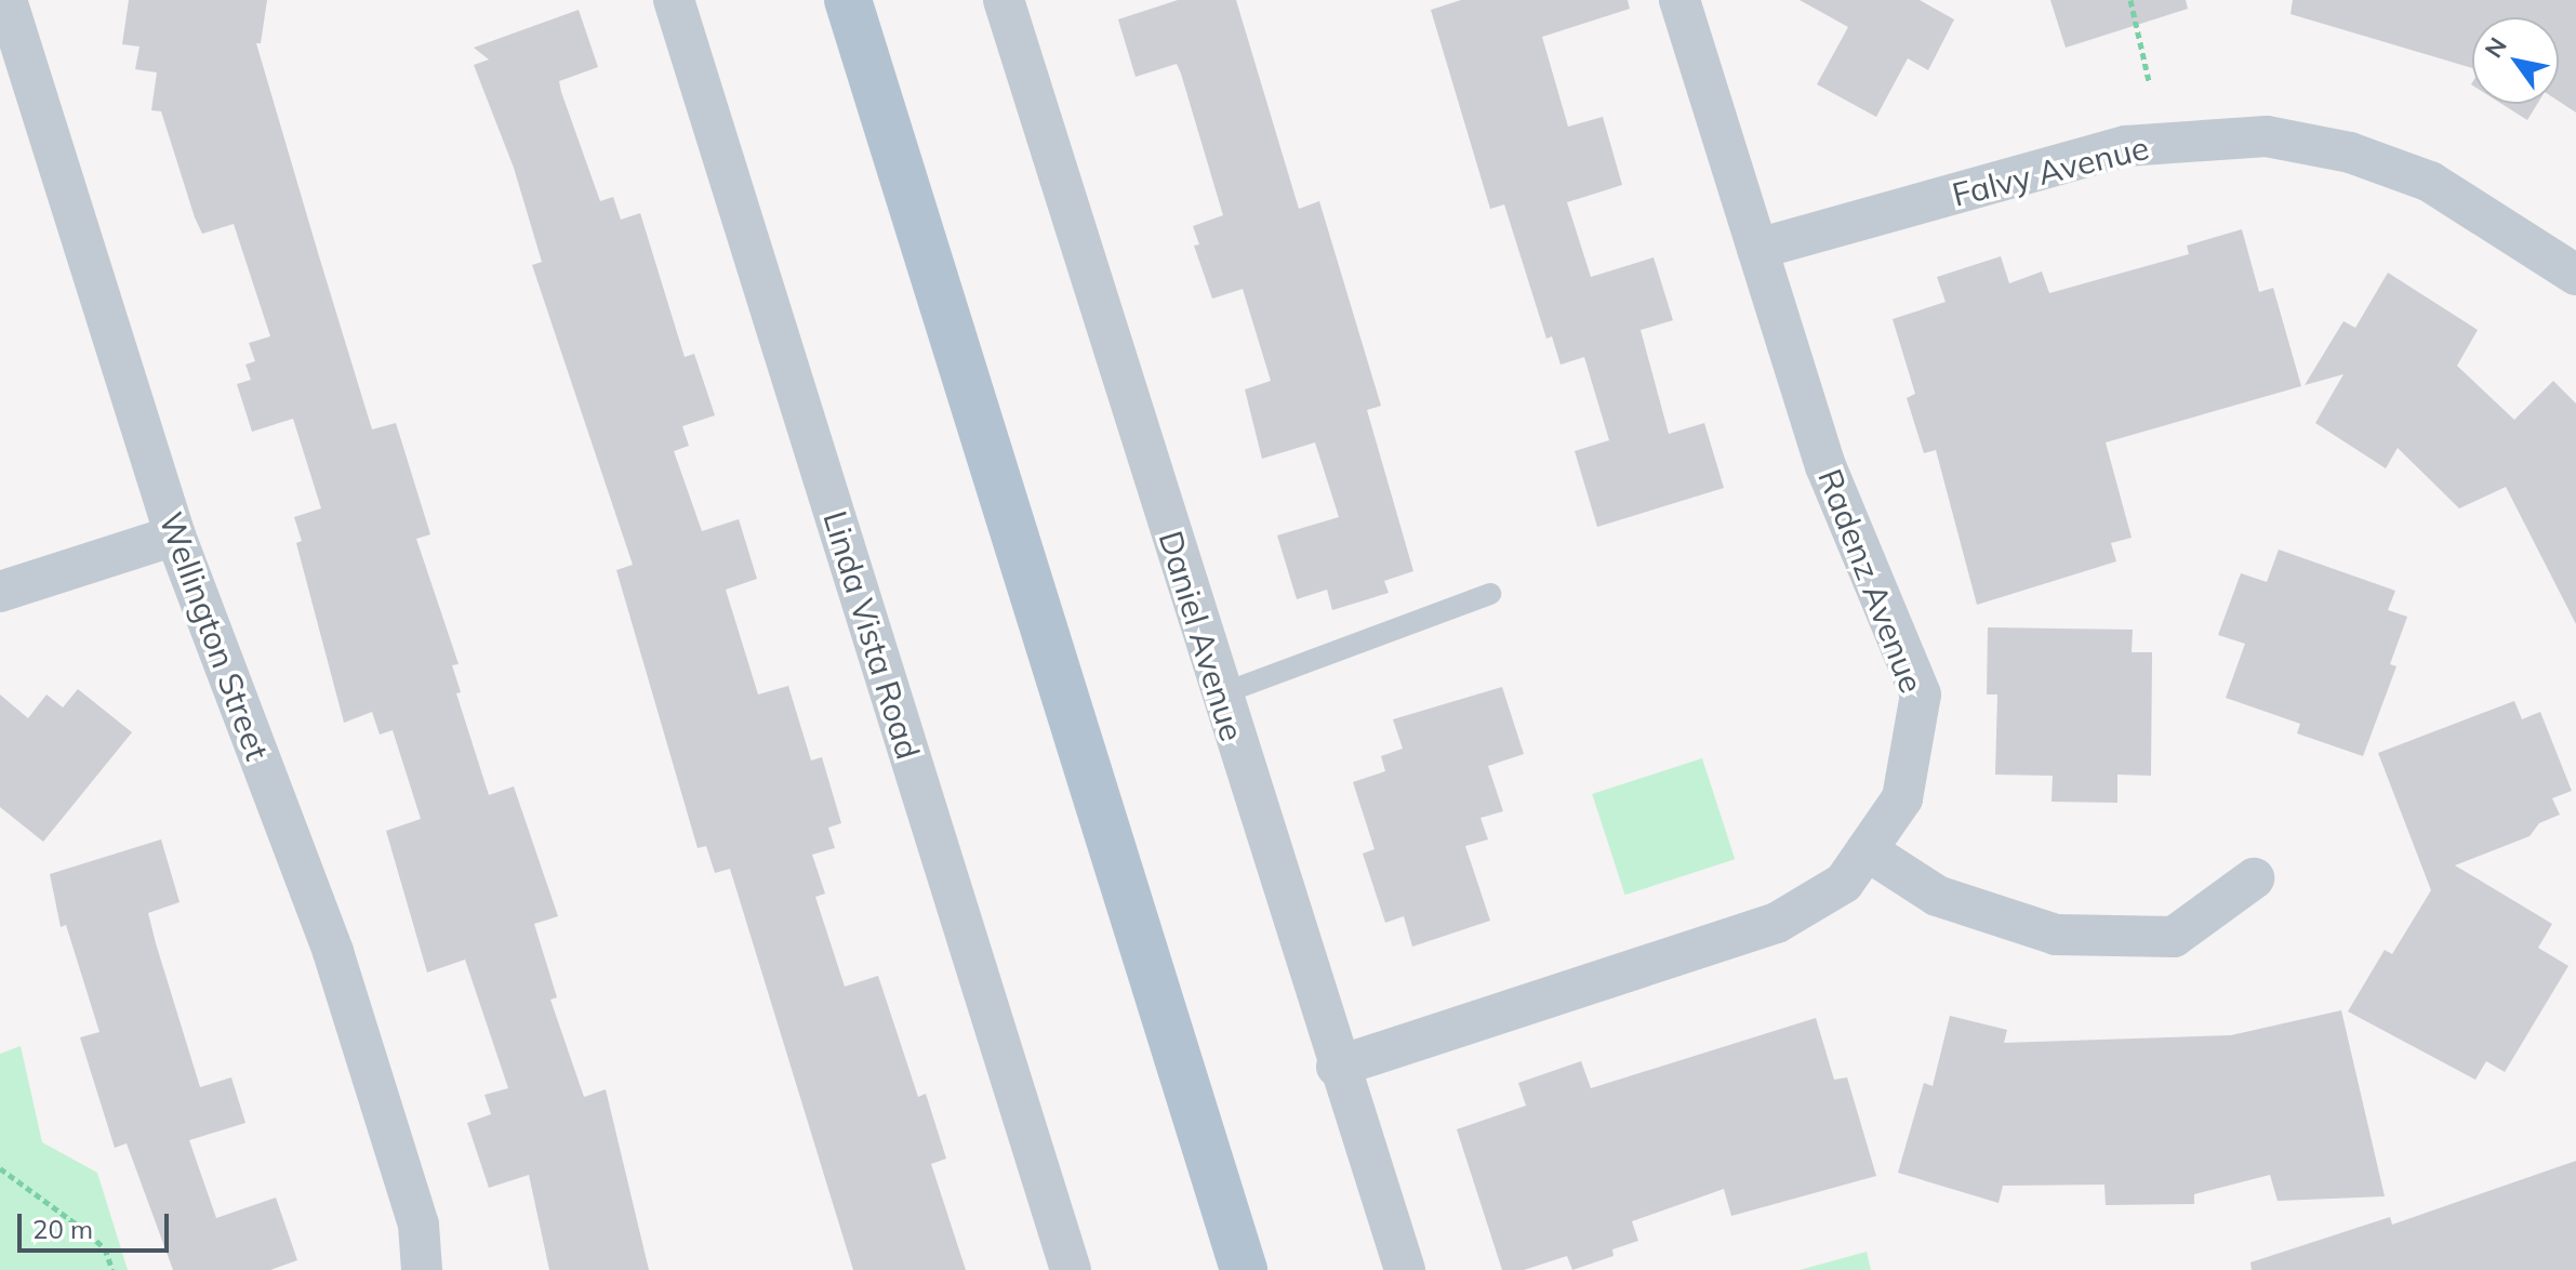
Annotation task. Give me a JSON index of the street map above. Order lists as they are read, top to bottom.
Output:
{
  "streets": {
    "street": [
      "Falvy Avenue",
      "Radenz Avenue",
      "Linda Vista Road",
      "Wellington Street",
      "Daniel Avenue"
    ]
  },
  "crossings": [
    ["Falvy Avenue", "Radenz Avenue"],
    ["Radenz Avenue", "Daniel Avenue"]
  ],
  "scale_bar": "20 m",
  "north": "top left"
}
